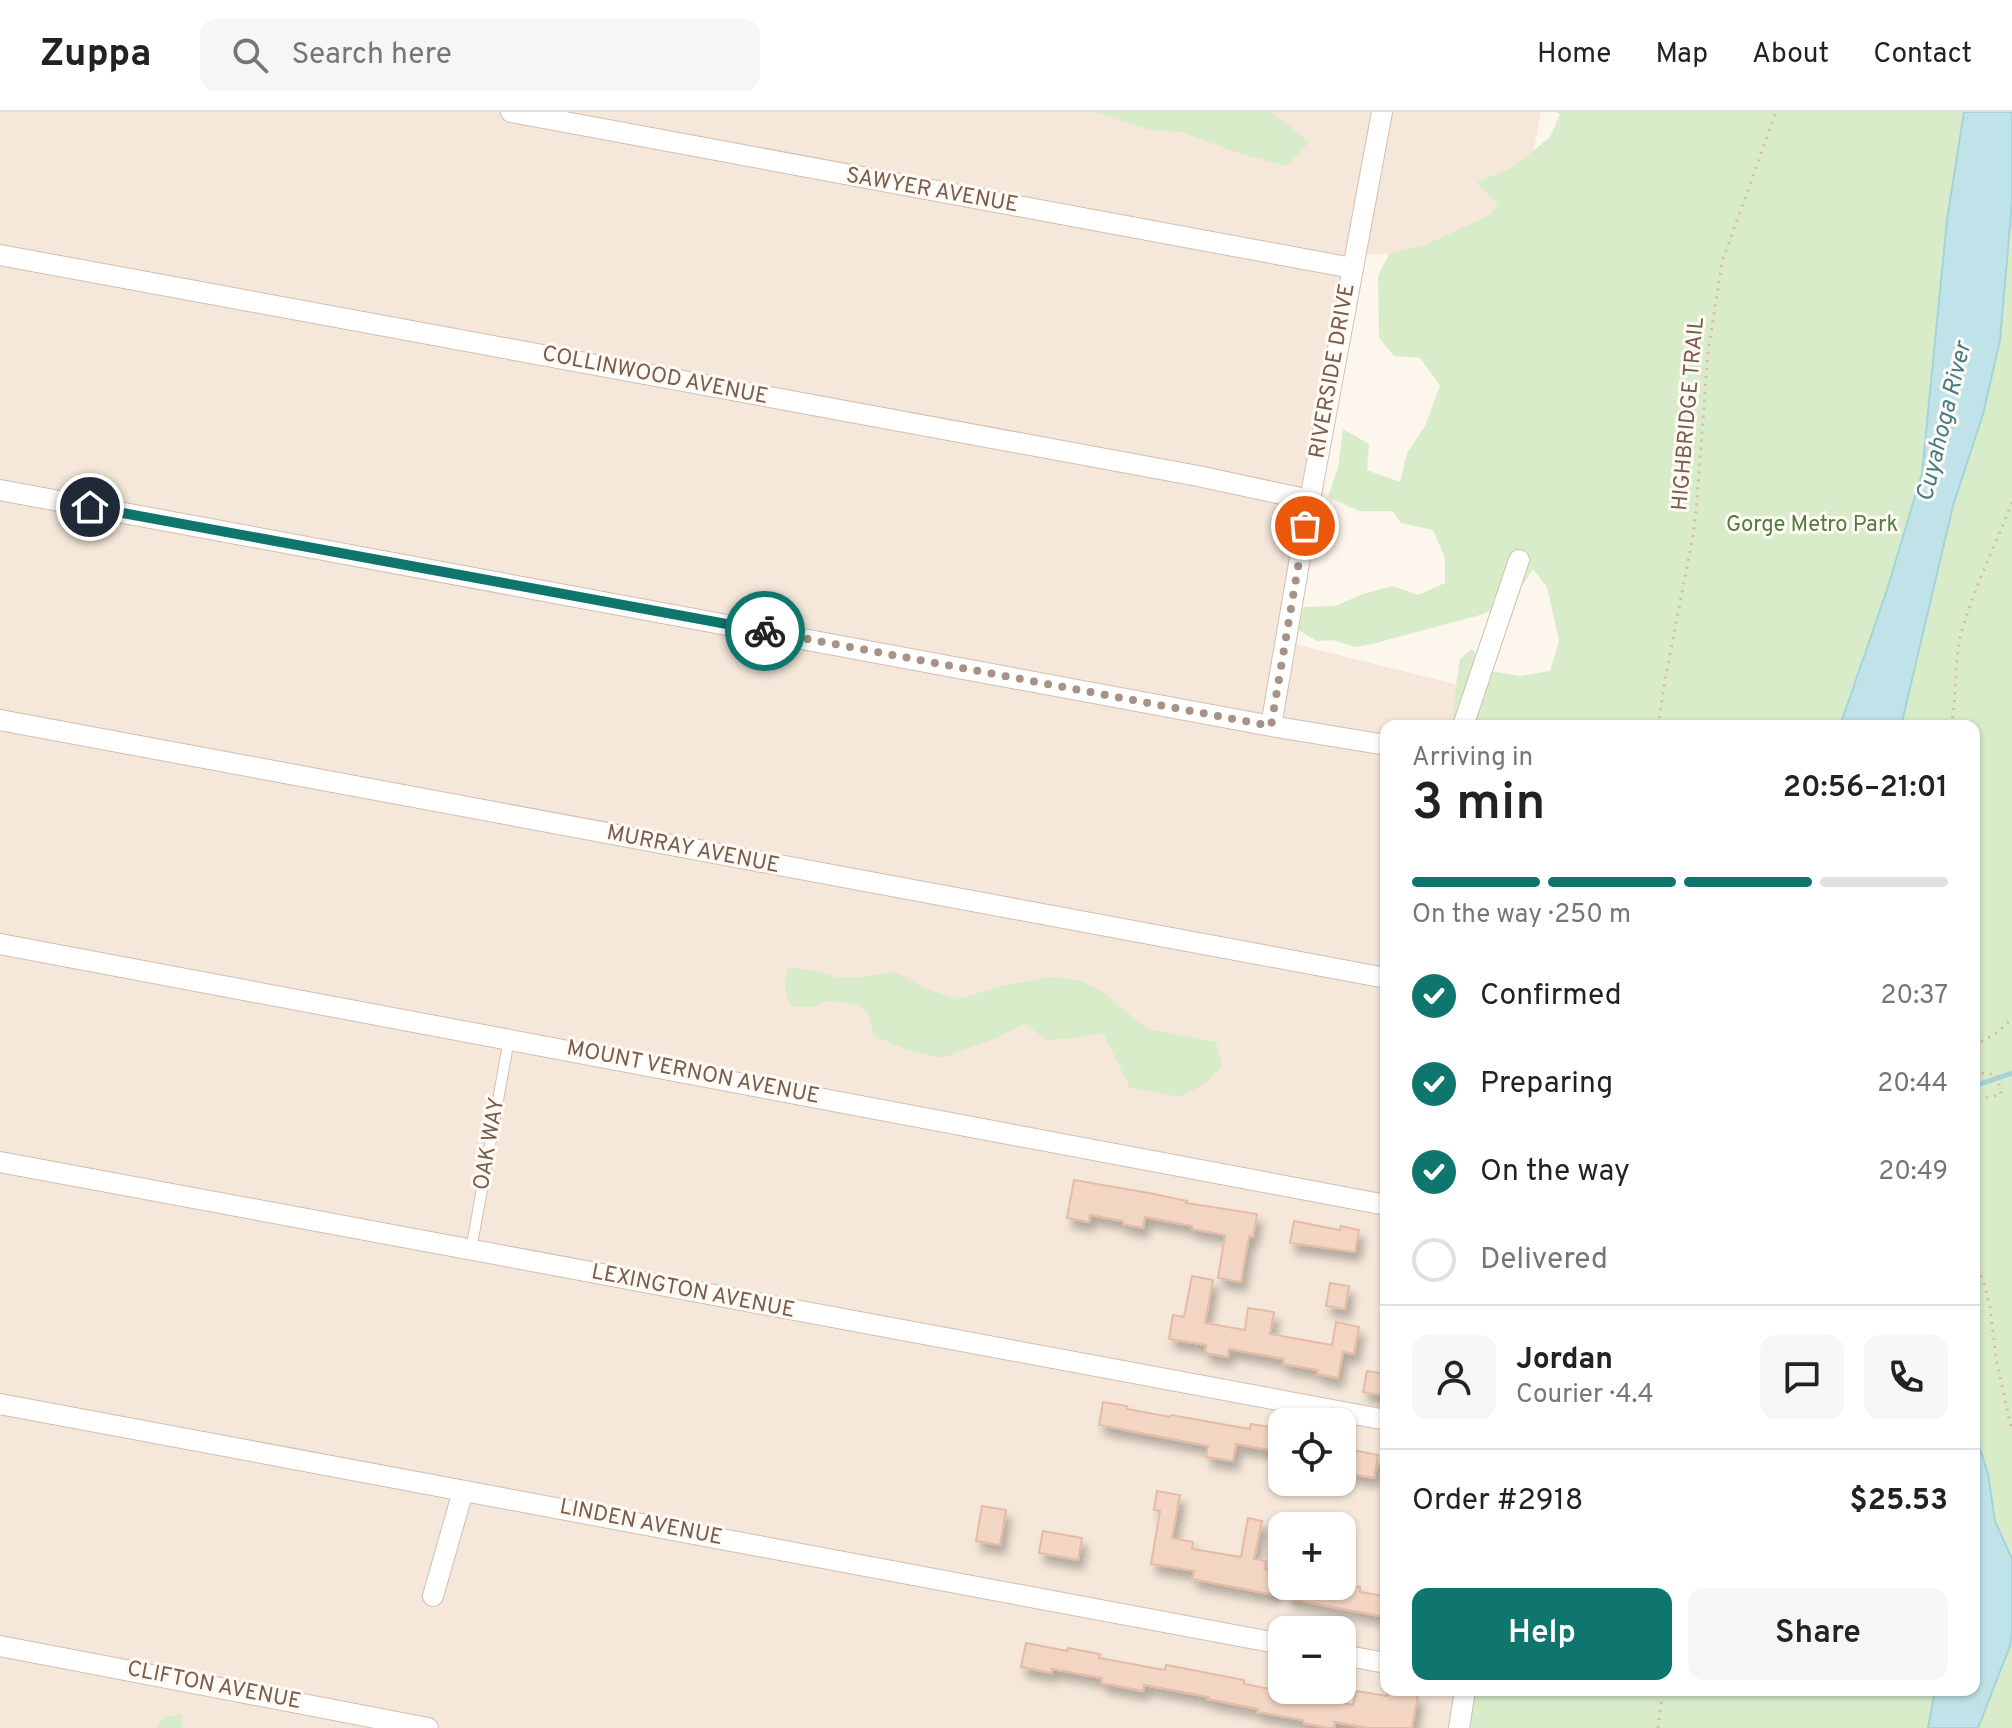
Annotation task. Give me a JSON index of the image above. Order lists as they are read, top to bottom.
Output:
{
  "streets": {
    "street": [
      "SAWYER AVENUE",
      "RIVERSIDE DRIVE",
      "COLLINWOOD AVENUE",
      "MURRAY AVENUE",
      "MOUNT VERNON AVENUE",
      "LEXINGTON AVENUE",
      "LINDEN AVENUE",
      "CLIFTON AVENUE"
    ],
    "lane": ["OAK WAY"],
    "path": ["HIGHBRIDGE TRAIL"]
  },
  "crossings": [
    ["SAWYER AVENUE", "RIVERSIDE DRIVE"],
    ["RIVERSIDE DRIVE", "COLLINWOOD AVENUE"],
    ["MOUNT VERNON AVENUE", "OAK WAY"],
    ["OAK WAY", "LEXINGTON AVENUE"]
  ],
  "water": ["Cuyahoga River"],
  "parks": ["Gorge Metro Park"],
  "page": {
    "header": "Zuppa",
    "search": "Search here",
    "nav": [
      "Home",
      "Map",
      "About",
      "Contact"
    ],
    "heading": ["3 min", "Arriving in", "20:56–21:01"],
    "panel": [
      "Jordan",
      "Courier · 4.4",
      "Order #2918",
      "$25.53"
    ],
    "bar": "On the way · 250 m",
    "list": [
      ["Confirmed", "20:37"],
      ["Preparing", "20:44"],
      ["On the way", "20:49"],
      "Delivered"
    ],
    "map_buttons": ["+", "−"],
    "buttons": ["Help", "Share"]
  }
}
